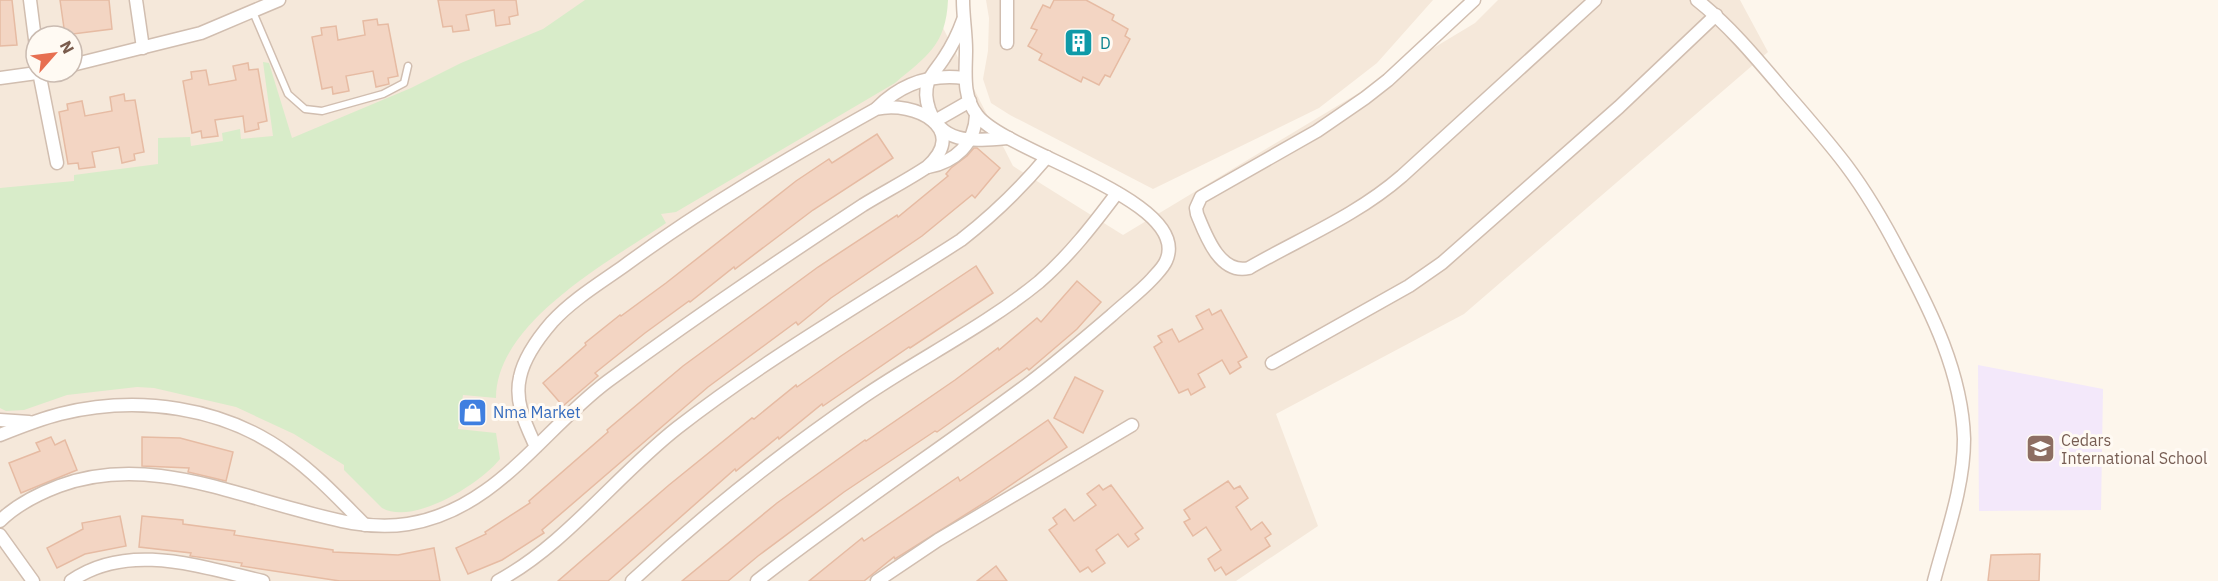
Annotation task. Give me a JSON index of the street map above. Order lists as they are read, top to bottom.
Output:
{
  "places": {
    "building": ["D"],
    "shop": ["Nma Market"],
    "school or university": ["Cedars International School"]
  },
  "north": "top right"
}
